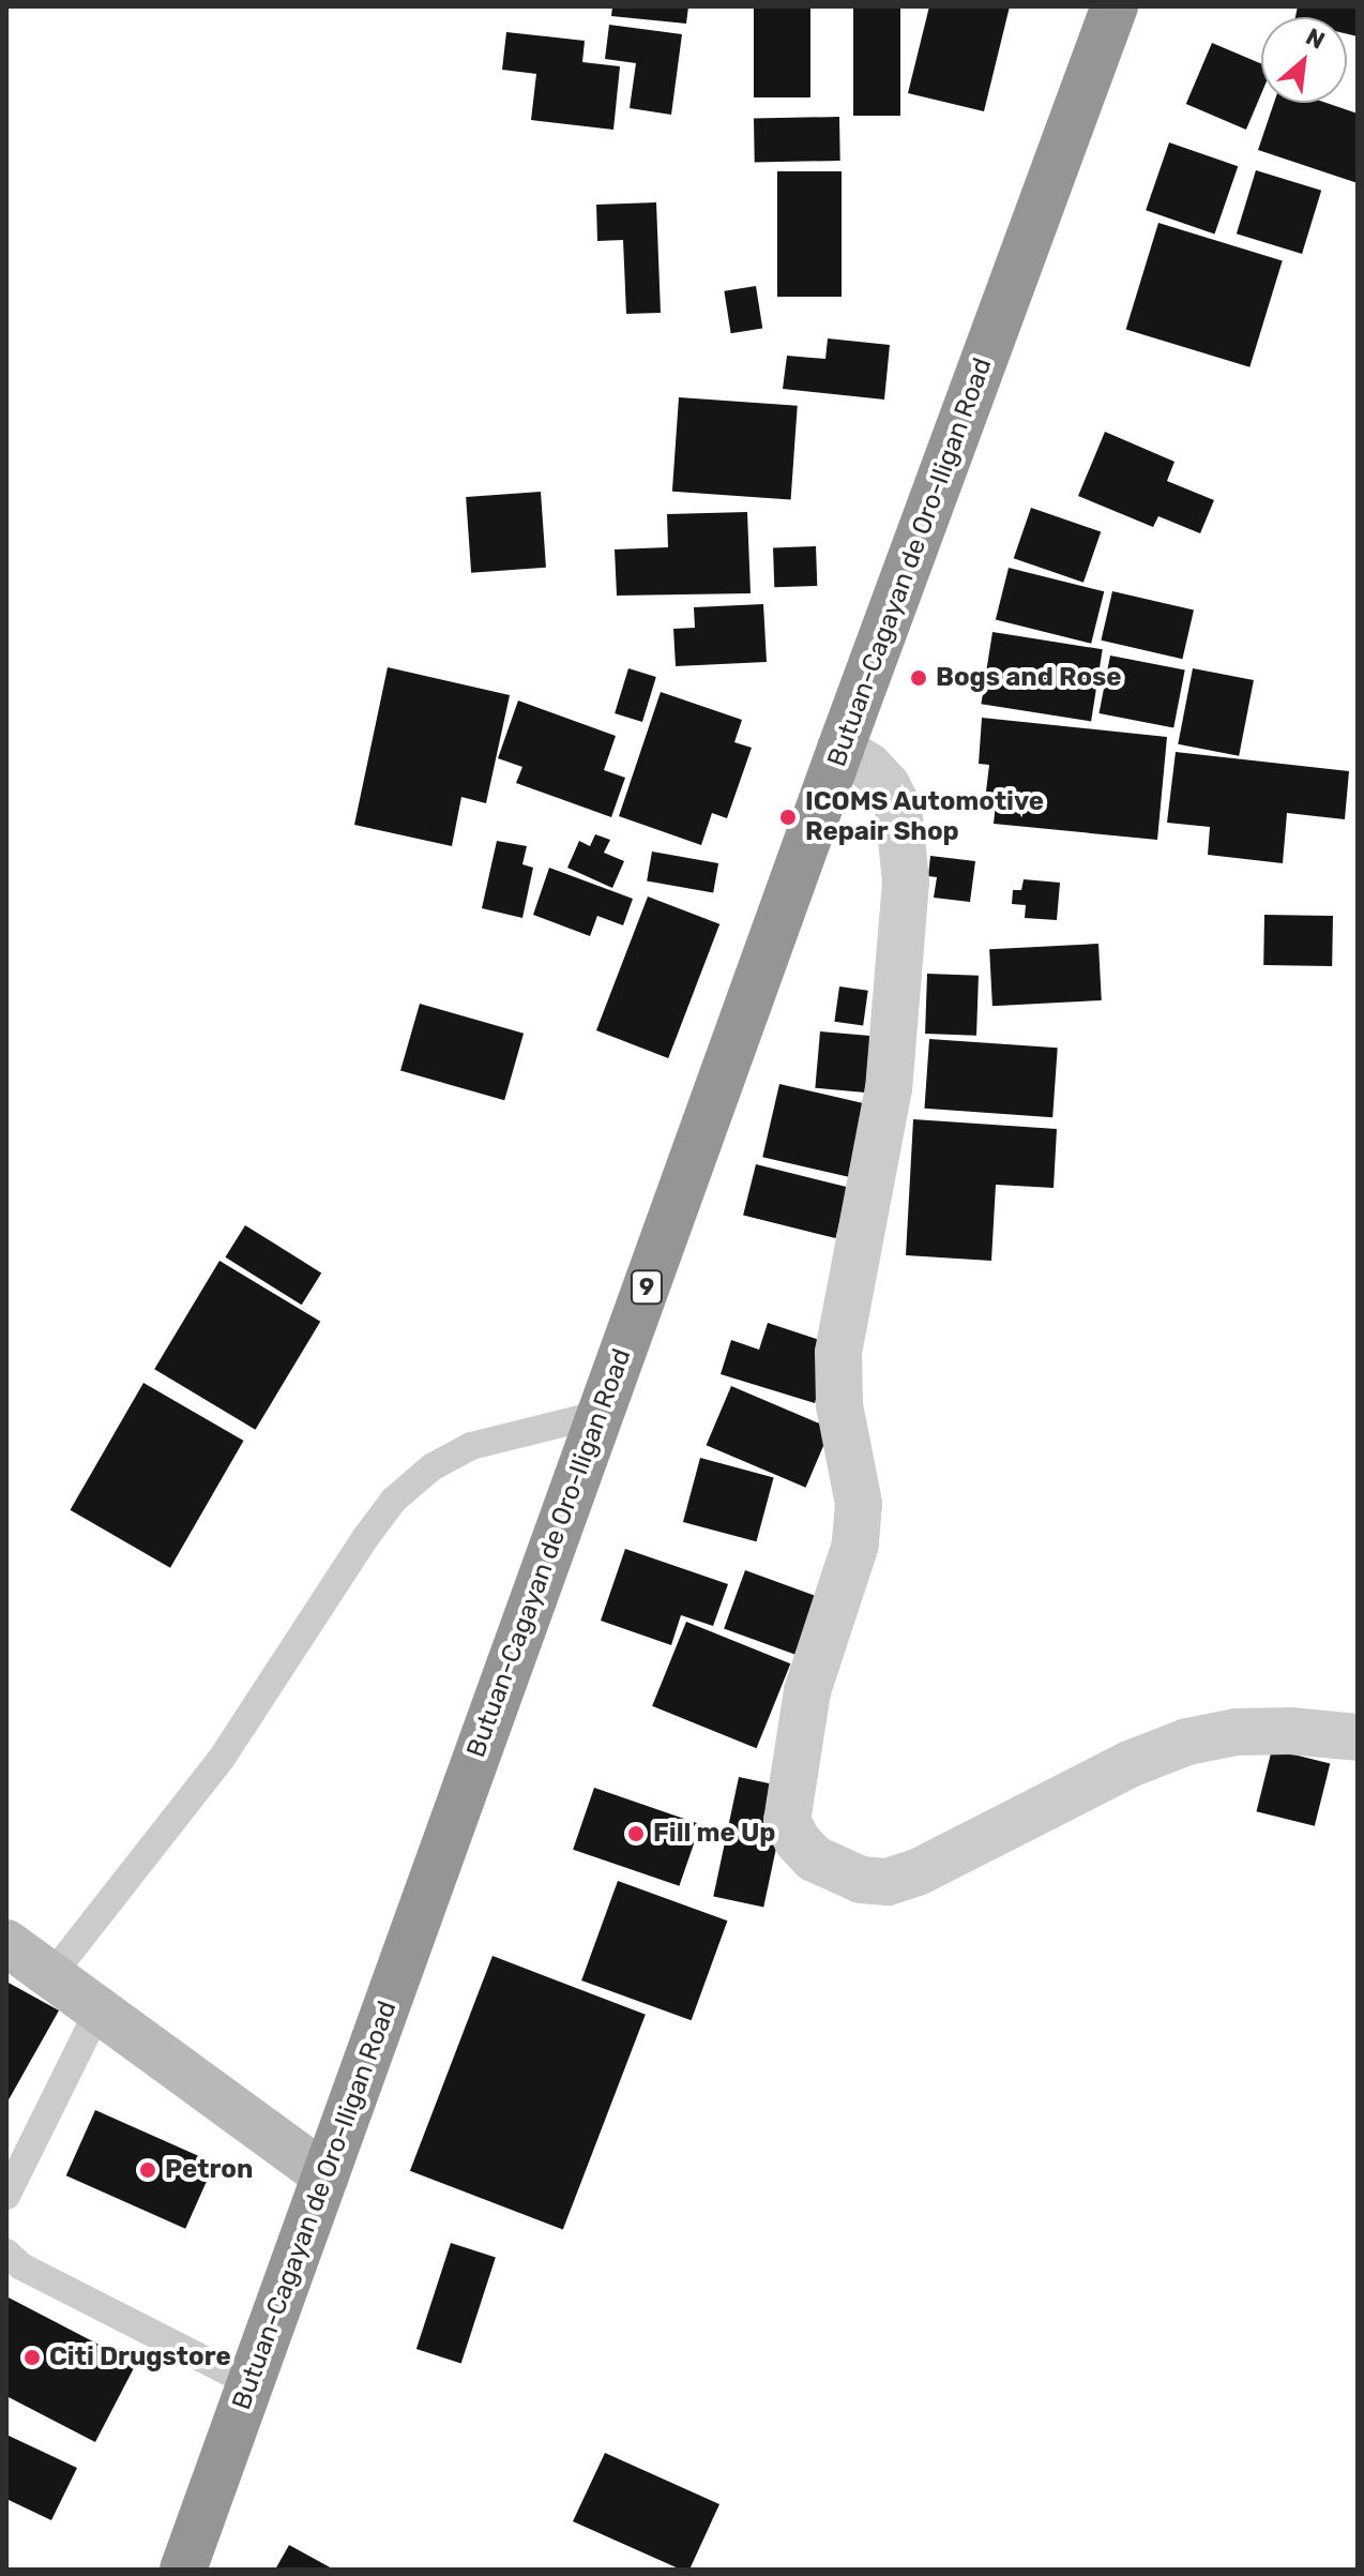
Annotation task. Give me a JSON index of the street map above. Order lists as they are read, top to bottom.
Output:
{
  "streets": {
    "highway": ["Butuan-Cagayan de Oro-Iligan Road", "9"]
  },
  "places": [
    "Bogs and Rose",
    "ICOMS Automotive Repair Shop",
    "Fill me Up",
    "Petron",
    "Citi Drugstore"
  ],
  "north": "top right"
}
